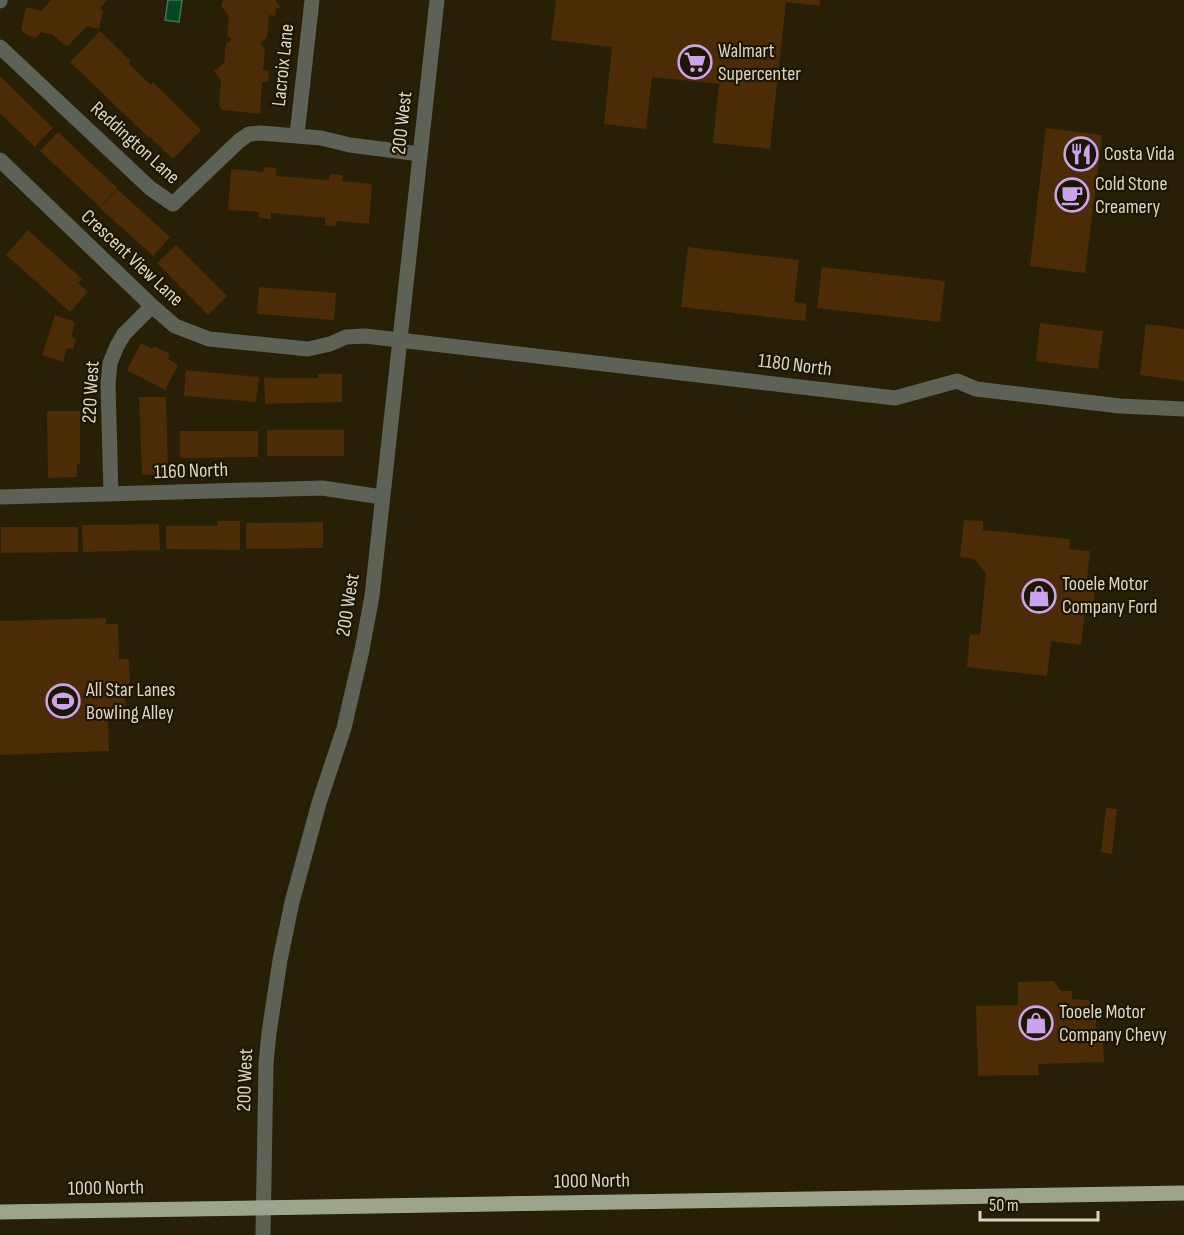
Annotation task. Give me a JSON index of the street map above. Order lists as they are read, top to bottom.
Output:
{
  "streets": {
    "main road": ["1000 North"],
    "street": [
      "Lacroix Lane",
      "200 West",
      "Reddington Lane",
      "Crescent View Lane",
      "1180 North",
      "220 West",
      "1160 North"
    ]
  },
  "crossings": [
    ["Lacroix Lane", "Reddington Lane"],
    ["200 West", "Reddington Lane"],
    ["200 West", "Crescent View Lane"],
    ["200 West", "1180 North"],
    ["200 West", "1160 North"],
    ["200 West", "1000 North"],
    ["Crescent View Lane", "1180 North"],
    ["Crescent View Lane", "220 West"],
    ["220 West", "1160 North"]
  ],
  "places": {
    "supermarket": ["Walmart Supercenter"],
    "restaurant": ["Costa Vida"],
    "cafe": ["Cold Stone Creamery"],
    "shop": ["Tooele Motor Company Ford", "Tooele Motor Company Chevy"],
    "sports": ["All Star Lanes Bowling Alley"]
  },
  "scale_bar": "50 m"
}
